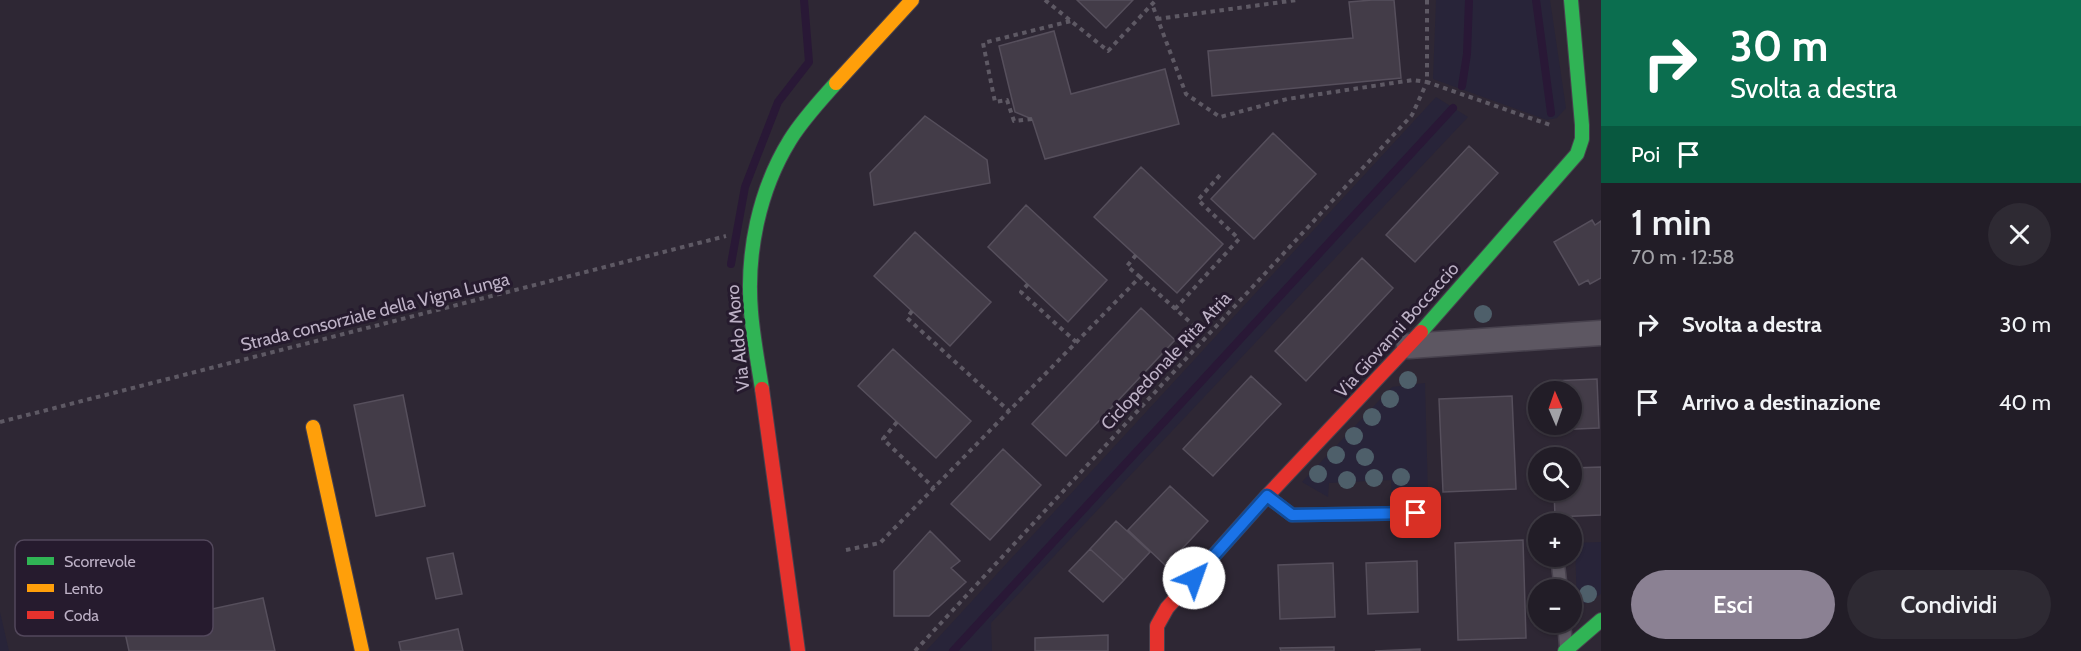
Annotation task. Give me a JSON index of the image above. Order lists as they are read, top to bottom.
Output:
{
  "streets": {
    "street": ["Via Giovanni Boccaccio", "Via Aldo Moro"],
    "path": ["Strada consorziale della Vigna Lunga", "Ciclopedonale Rita Atria"]
  },
  "crossings": [
    ["Strada consorziale della Vigna Lunga", "Via Aldo Moro"]
  ],
  "legend": ["Scorrevole", "Lento", "Coda"],
  "north": "top",
  "page": {
    "turn": ["30 m", "Svolta a destra"],
    "then": "Poi",
    "heading": ["1 min", "70 m · 12:58"],
    "list": [
      {
        "name": "Svolta a destra",
        "value": "30 m"
      },
      {
        "name": "Arrivo a destinazione",
        "value": "40 m"
      }
    ],
    "map_buttons": ["+", "−"],
    "buttons": ["Esci", "Condividi"]
  }
}
